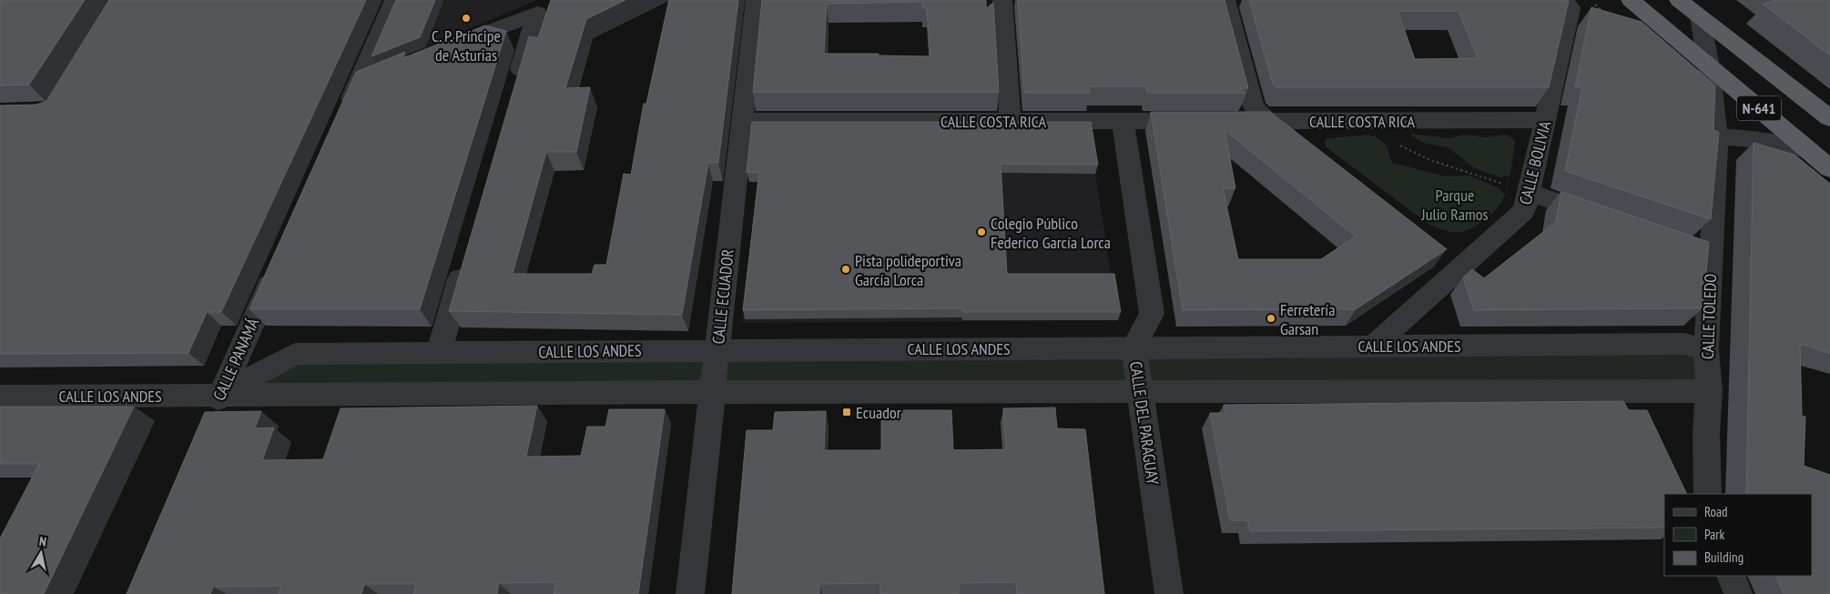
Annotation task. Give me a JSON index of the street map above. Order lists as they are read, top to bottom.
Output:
{
  "streets": {
    "highway": ["N-641"],
    "street": [
      "CALLE COSTA RICA",
      "CALLE BOLIVIA",
      "CALLE ECUADOR",
      "CALLE TOLEDO",
      "CALLE LOS ANDES",
      "CALLE PANAMÁ",
      "CALLE DEL PARAGUAY"
    ]
  },
  "crossings": [
    ["N-641", "CALLE TOLEDO"],
    ["CALLE COSTA RICA", "CALLE BOLIVIA"],
    ["CALLE COSTA RICA", "CALLE ECUADOR"],
    ["CALLE COSTA RICA", "CALLE DEL PARAGUAY"],
    ["CALLE BOLIVIA", "CALLE LOS ANDES"],
    ["CALLE ECUADOR", "CALLE LOS ANDES"],
    ["CALLE TOLEDO", "CALLE LOS ANDES"],
    ["CALLE LOS ANDES", "CALLE PANAMÁ"],
    ["CALLE LOS ANDES", "CALLE DEL PARAGUAY"]
  ],
  "parks": ["Parque Julio Ramos"],
  "places": {
    "other": [
      "C. P. Príncipe de Asturias",
      "Colegio Público Federico García Lorca",
      "Pista polideportiva García Lorca",
      "Ferretería Garsan"
    ],
    "transit": ["Ecuador"]
  },
  "legend": ["Road", "Park", "Building"],
  "north": "top"
}
